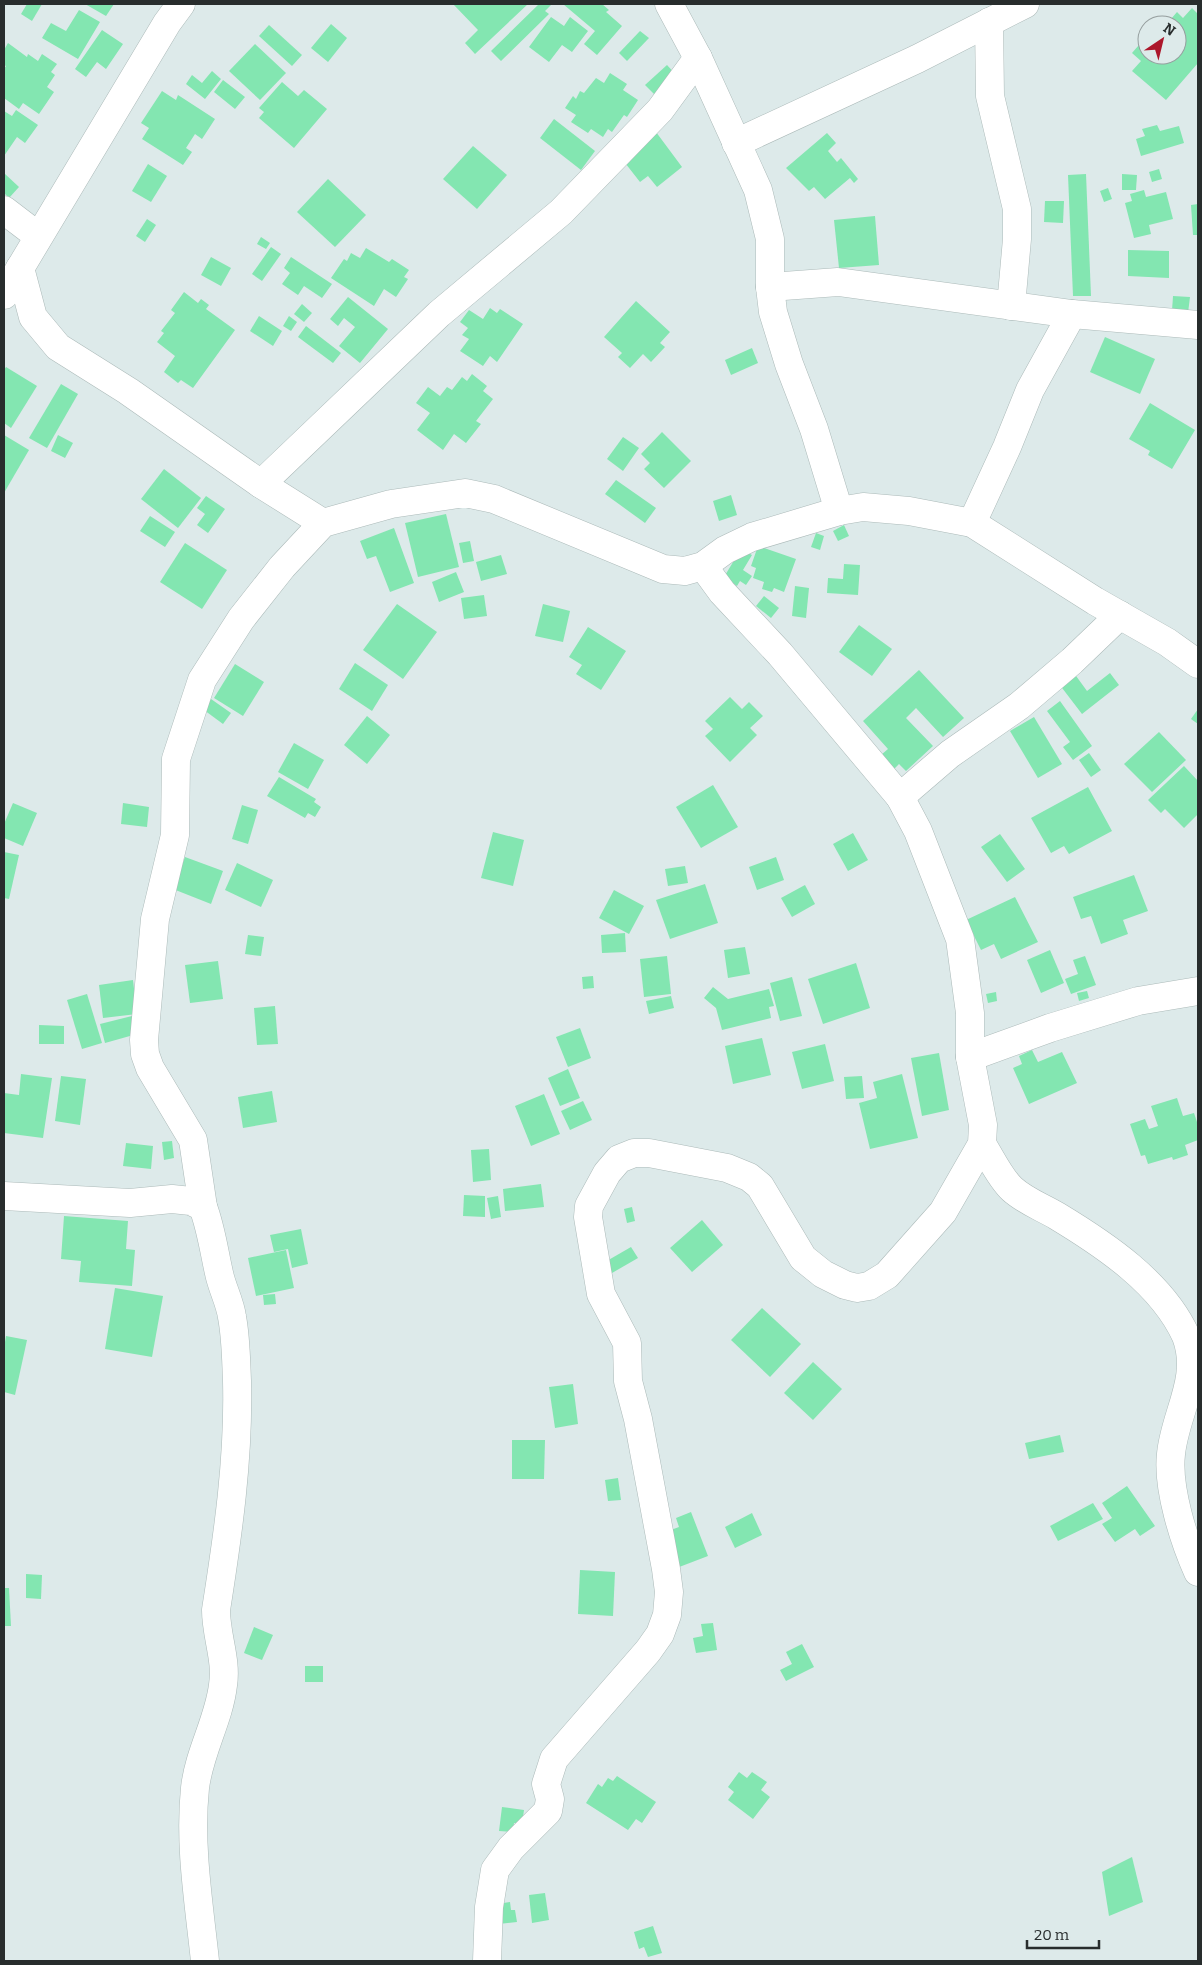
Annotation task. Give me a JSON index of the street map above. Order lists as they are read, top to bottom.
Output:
{
  "scale_bar": "20 m",
  "north": "top right"
}
